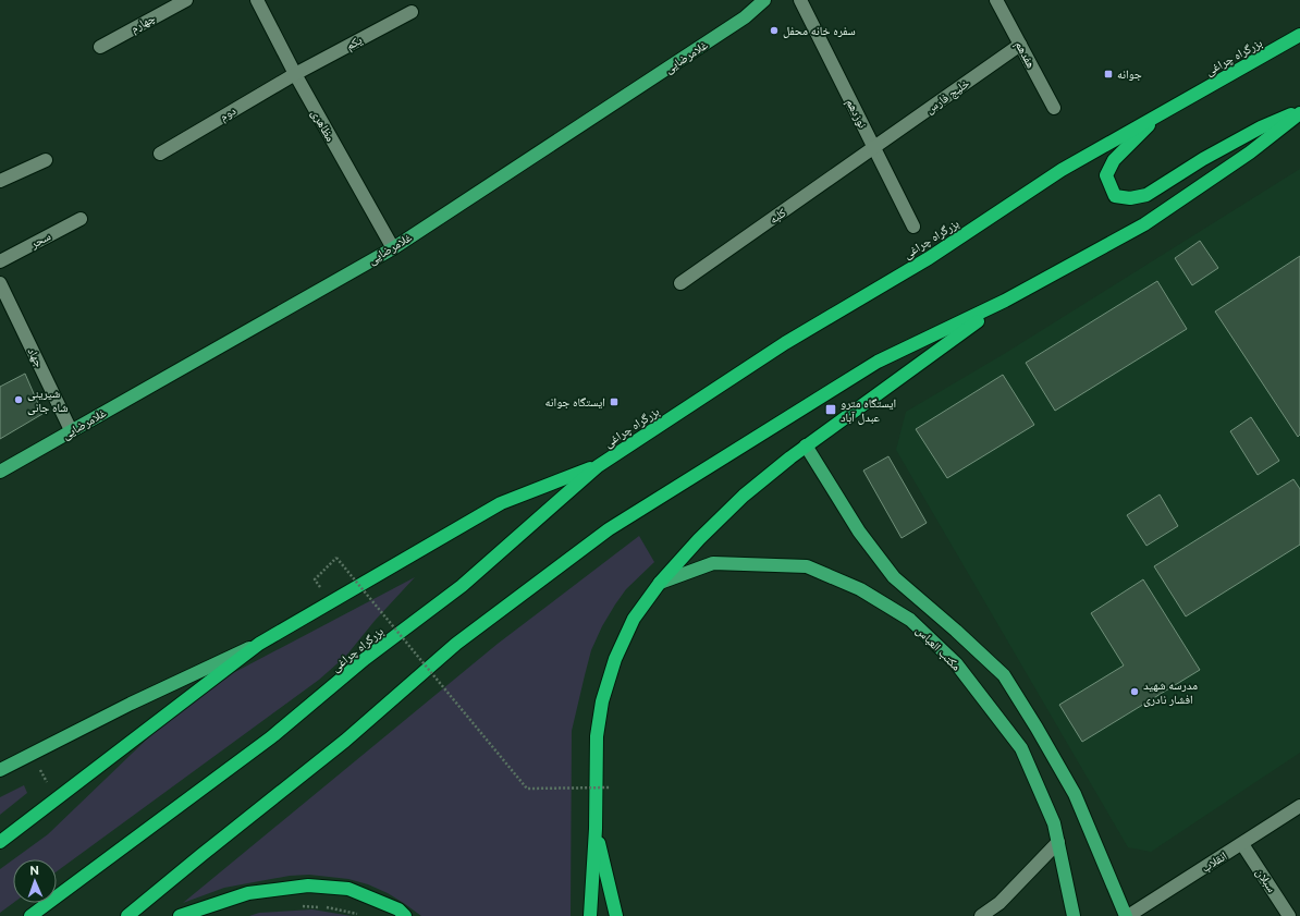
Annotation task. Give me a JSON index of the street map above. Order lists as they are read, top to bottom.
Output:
{
  "streets": {
    "highway": ["بزرگراه چراغی"],
    "main road": ["غلامرضایی", "مکتب العباس"],
    "street": [
      "چهارم",
      "یکم",
      "هفدهم",
      "خلیج فارس",
      "دوم",
      "نوزدهم",
      "مظاهری",
      "کلبه",
      "سحر",
      "جهاد",
      "انقلاب",
      "سبلان"
    ]
  },
  "crossings": [
    ["یکم", "دوم"],
    ["یکم", "مظاهری"],
    ["هفدهم", "خلیج فارس"],
    ["غلامرضایی", "مظاهری"],
    ["غلامرضایی", "جهاد"],
    ["خلیج فارس", "نوزدهم"],
    ["خلیج فارس", "کلبه"],
    ["دوم", "مظاهری"],
    ["نوزدهم", "کلبه"],
    ["مکتب العباس", "انقلاب"],
    ["انقلاب", "سبلان"]
  ],
  "places": {
    "other": ["سفره خانه محفل", "شیرینی شاه جانی", "مدرسه شهید افشار نادری"],
    "transit": ["جوانه", "ایستگاه جوانه", "ایستگاه مترو عبدل آباد"]
  },
  "north": "top"
}
